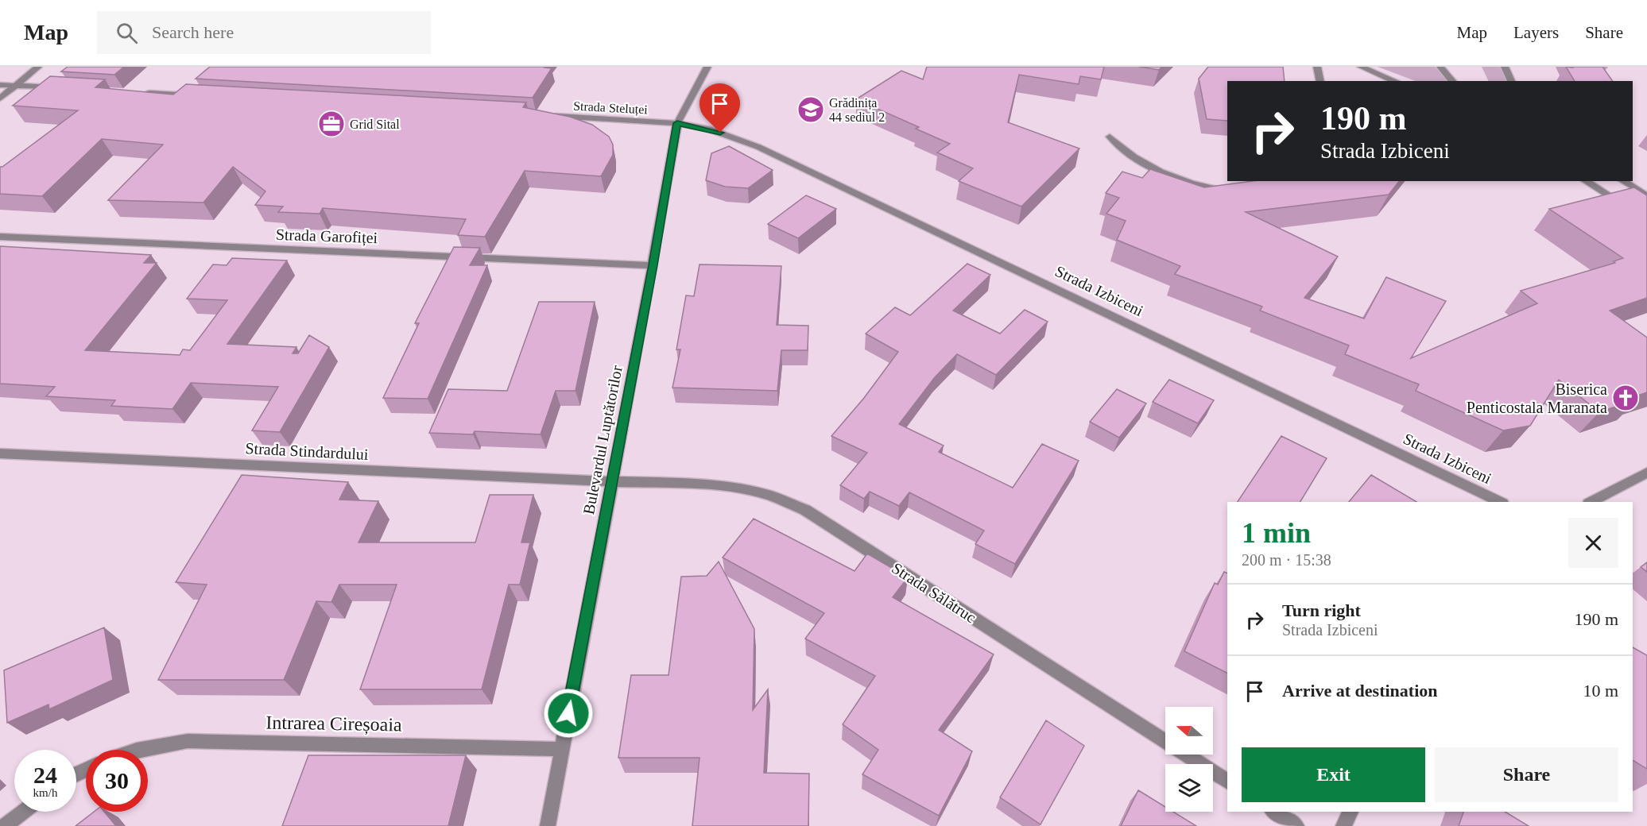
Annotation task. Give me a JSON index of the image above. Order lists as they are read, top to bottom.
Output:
{
  "streets": {
    "street": [
      "Strada Steluței",
      "Strada Garofiței",
      "Strada Izbiceni",
      "Bulevardul Luptătorilor",
      "Strada Stindardului",
      "Strada Sălătruc",
      "Intrarea Cireșoaia"
    ]
  },
  "crossings": [
    ["Strada Steluței", "Strada Izbiceni"],
    ["Strada Steluței", "Bulevardul Luptătorilor"],
    ["Strada Garofiței", "Bulevardul Luptătorilor"],
    ["Strada Izbiceni", "Bulevardul Luptătorilor"],
    ["Bulevardul Luptătorilor", "Strada Stindardului"],
    ["Bulevardul Luptătorilor", "Strada Sălătruc"],
    ["Bulevardul Luptătorilor", "Intrarea Cireșoaia"],
    ["Strada Stindardului", "Strada Sălătruc"]
  ],
  "places": {
    "school or university": ["Grădinița 44 sediul 2"],
    "office": ["Grid Sital"],
    "church": ["Biserica Penticostala Maranata"]
  },
  "north": "left",
  "page": {
    "header": "Map",
    "search": "Search here",
    "nav": ["Map", "Layers", "Share"],
    "turn": ["190 m", "Strada Izbiceni"],
    "heading": ["1 min", "200 m · 15:38"],
    "list": [
      {
        "name": "Turn right",
        "note": "Strada Izbiceni",
        "value": "190 m"
      },
      {
        "name": "Arrive at destination",
        "value": "10 m"
      }
    ],
    "buttons": ["Exit", "Share"],
    "speed": "24 km/h",
    "limit": "30"
  }
}
